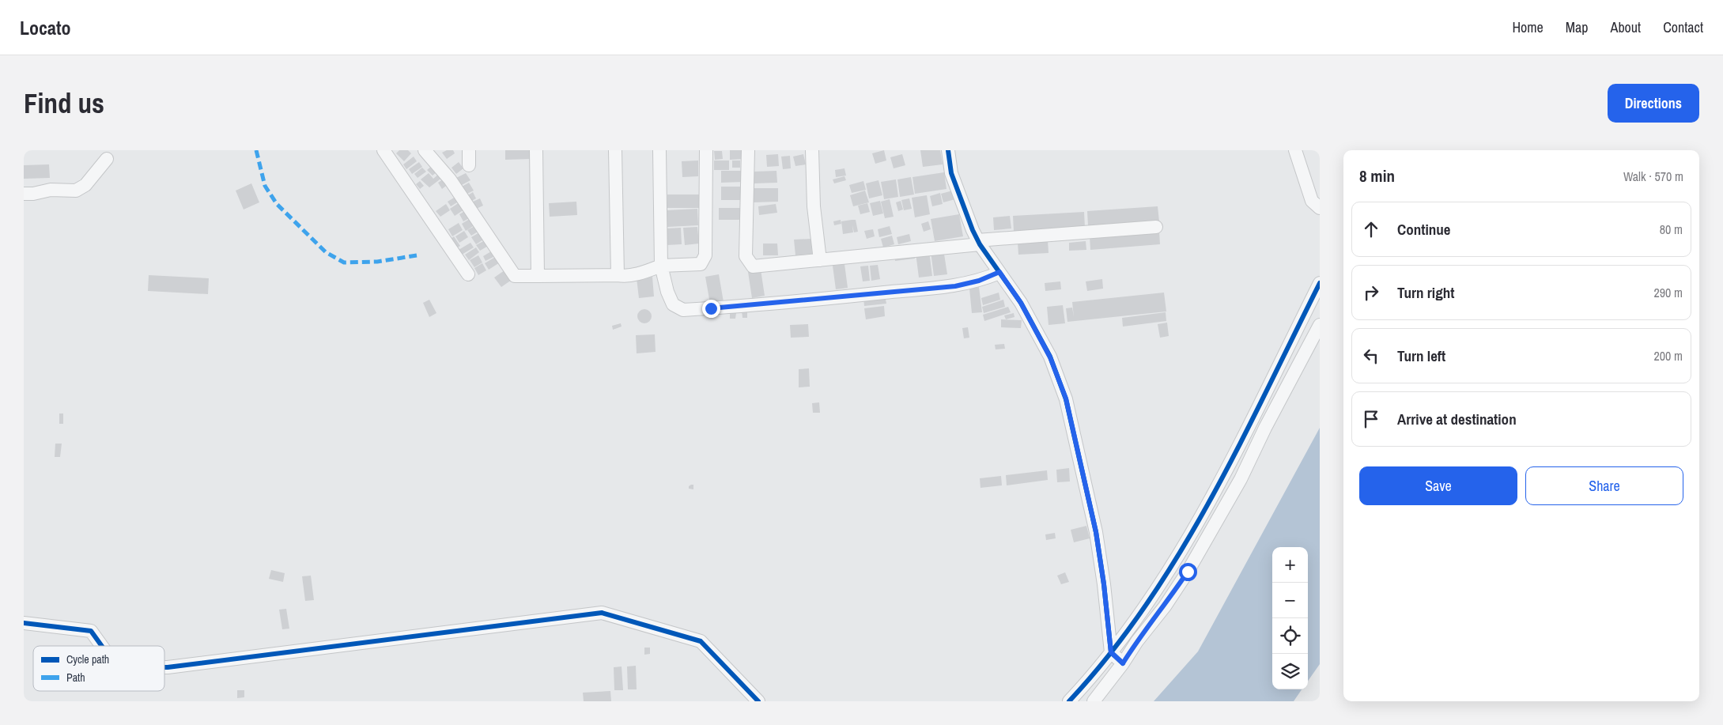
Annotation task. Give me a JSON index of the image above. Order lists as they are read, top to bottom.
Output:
{
  "legend": ["Cycle path", "Path"],
  "page": {
    "header": "Locato",
    "nav": [
      "Home",
      "Map",
      "About",
      "Contact"
    ],
    "buttons": [
      "Directions",
      ["Save", "Share"]
    ],
    "title": "Find us",
    "heading": ["8 min", "Walk · 570 m"],
    "list": [
      ["Continue", "80 m"],
      ["Turn right", "290 m"],
      ["Turn left", "200 m"],
      "Arrive at destination"
    ],
    "map_buttons": ["+", "−"]
  }
}
